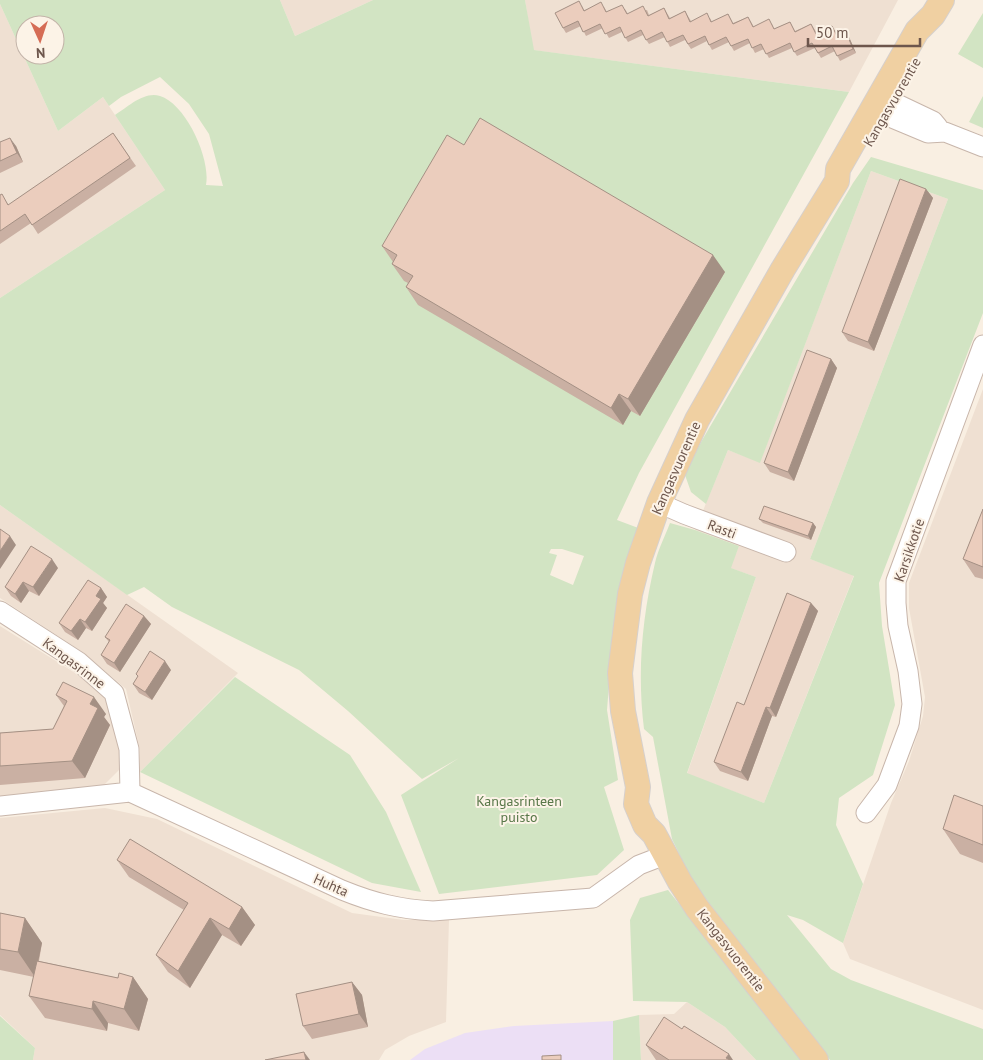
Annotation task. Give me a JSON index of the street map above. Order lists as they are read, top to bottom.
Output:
{
  "streets": {
    "main road": ["Kangasvuorentie"],
    "street": [
      "Rasti",
      "Karsikkotie",
      "Kangasrinne",
      "Huhta"
    ]
  },
  "crossings": [
    ["Kangasvuorentie", "Rasti"],
    ["Kangasvuorentie", "Huhta"],
    ["Kangasrinne", "Huhta"]
  ],
  "parks": ["Kangasrinteen puisto"],
  "scale_bar": "50 m",
  "north": "bottom"
}
